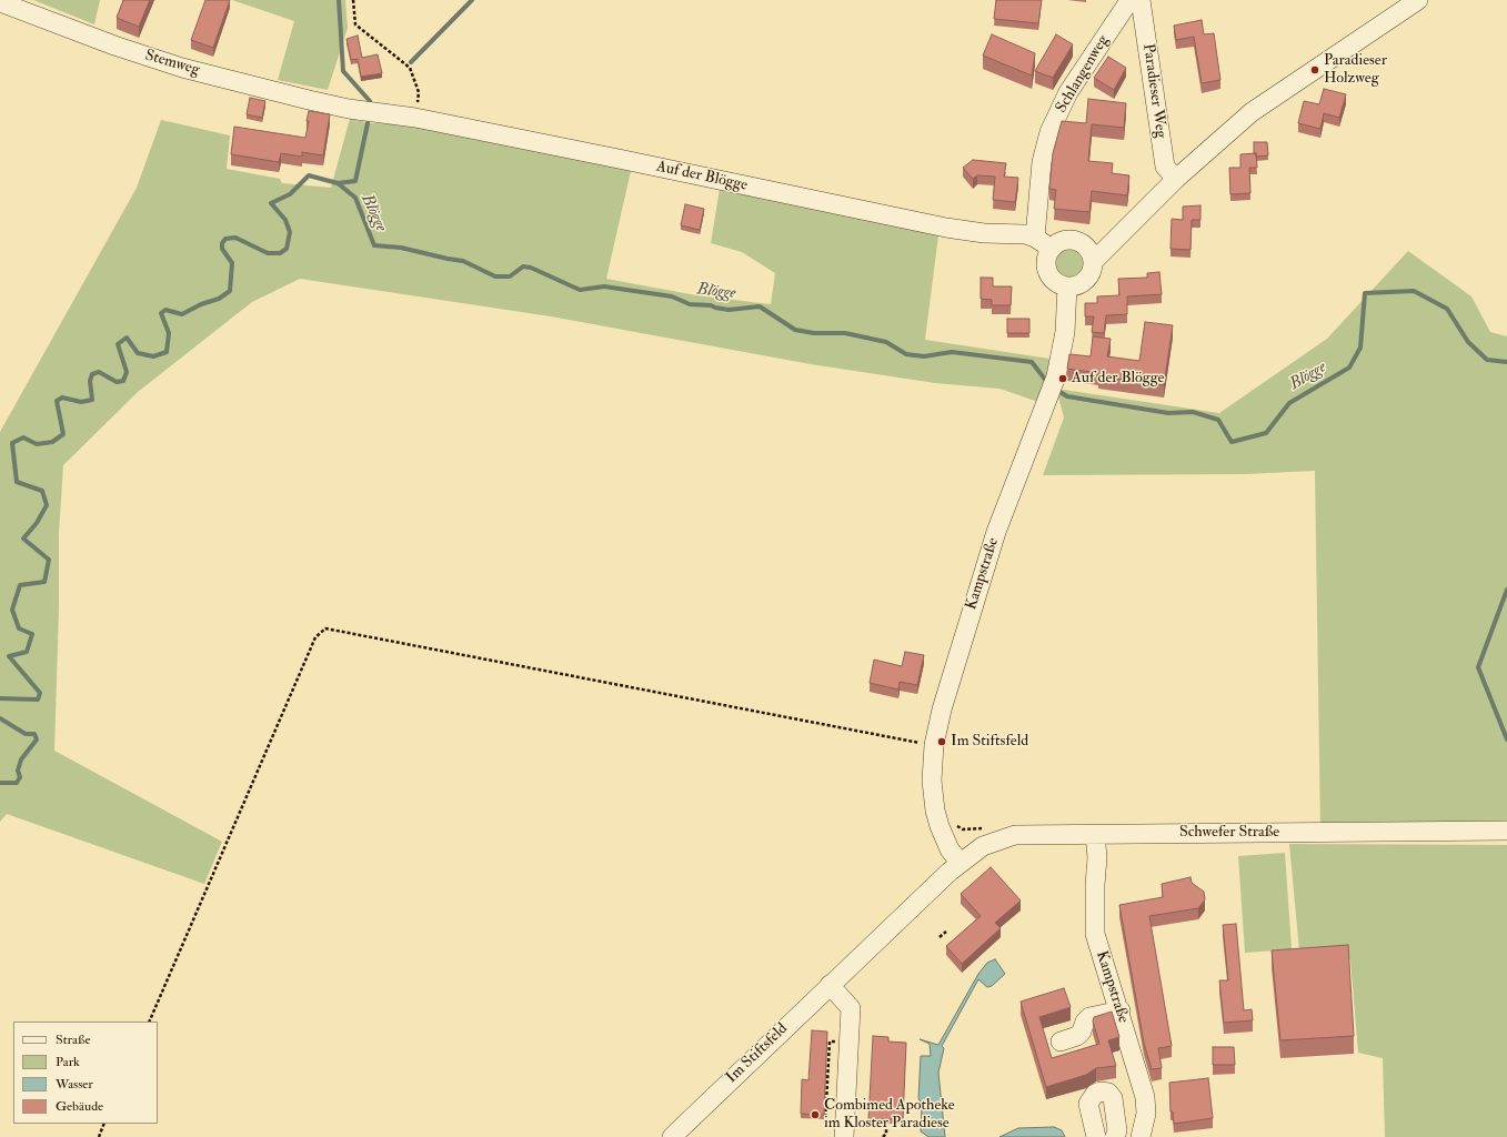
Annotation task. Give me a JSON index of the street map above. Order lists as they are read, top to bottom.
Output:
{
  "streets": {
    "street": [
      "Stemweg",
      "Schlangenweg",
      "Paradieser Weg",
      "Auf der Blögge",
      "Kampstraße",
      "Schwefer Straße",
      "Im Stiftsfeld"
    ]
  },
  "crossings": [
    ["Stemweg", "Auf der Blögge"],
    ["Schlangenweg", "Auf der Blögge"],
    ["Auf der Blögge", "Kampstraße"],
    ["Kampstraße", "Schwefer Straße"],
    ["Kampstraße", "Im Stiftsfeld"],
    ["Schwefer Straße", "Im Stiftsfeld"]
  ],
  "water": ["Blögge"],
  "places": [
    "Paradieser Holzweg",
    "Auf der Blögge",
    "Im Stiftsfeld",
    "Combimed Apotheke im Kloster Paradiese"
  ],
  "legend": [
    "Straße",
    "Park",
    "Wasser",
    "Gebäude"
  ]
}
